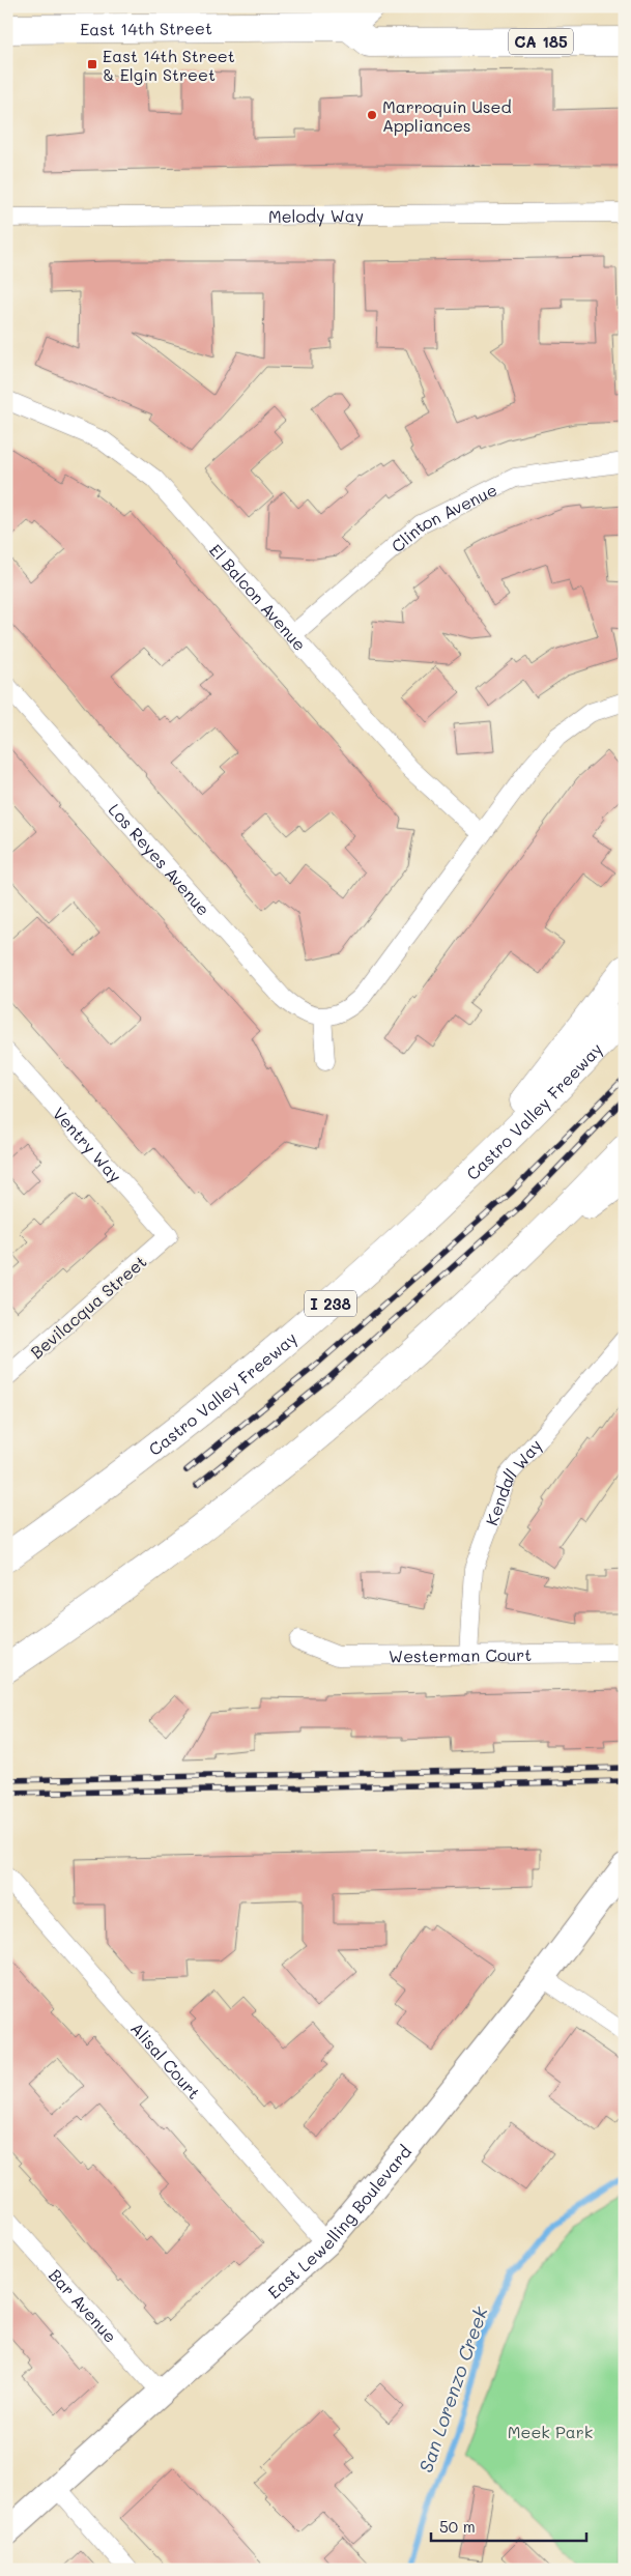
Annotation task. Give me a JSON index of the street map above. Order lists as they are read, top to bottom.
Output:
{
  "streets": {
    "main road": [
      "East 14th Street",
      "CA 185",
      "Castro Valley Freeway",
      "I 238",
      "East Lewelling Boulevard"
    ],
    "street": [
      "Melody Way",
      "Clinton Avenue",
      "El Balcon Avenue",
      "Los Reyes Avenue",
      "Ventry Way",
      "Bevilacqua Street",
      "Kendall Way",
      "Westerman Court",
      "Alisal Court",
      "Bar Avenue"
    ]
  },
  "crossings": [
    ["East 14th Street", "CA 185"],
    ["Clinton Avenue", "El Balcon Avenue"],
    ["Ventry Way", "Bevilacqua Street"],
    ["Kendall Way", "Westerman Court"],
    ["Alisal Court", "East Lewelling Boulevard"],
    ["East Lewelling Boulevard", "Bar Avenue"]
  ],
  "water": ["San Lorenzo Creek"],
  "parks": ["Meek Park"],
  "places": {
    "transit": ["East 14th Street & Elgin Street"],
    "other": ["Marroquin Used Appliances"]
  },
  "scale_bar": "50 m"
}
